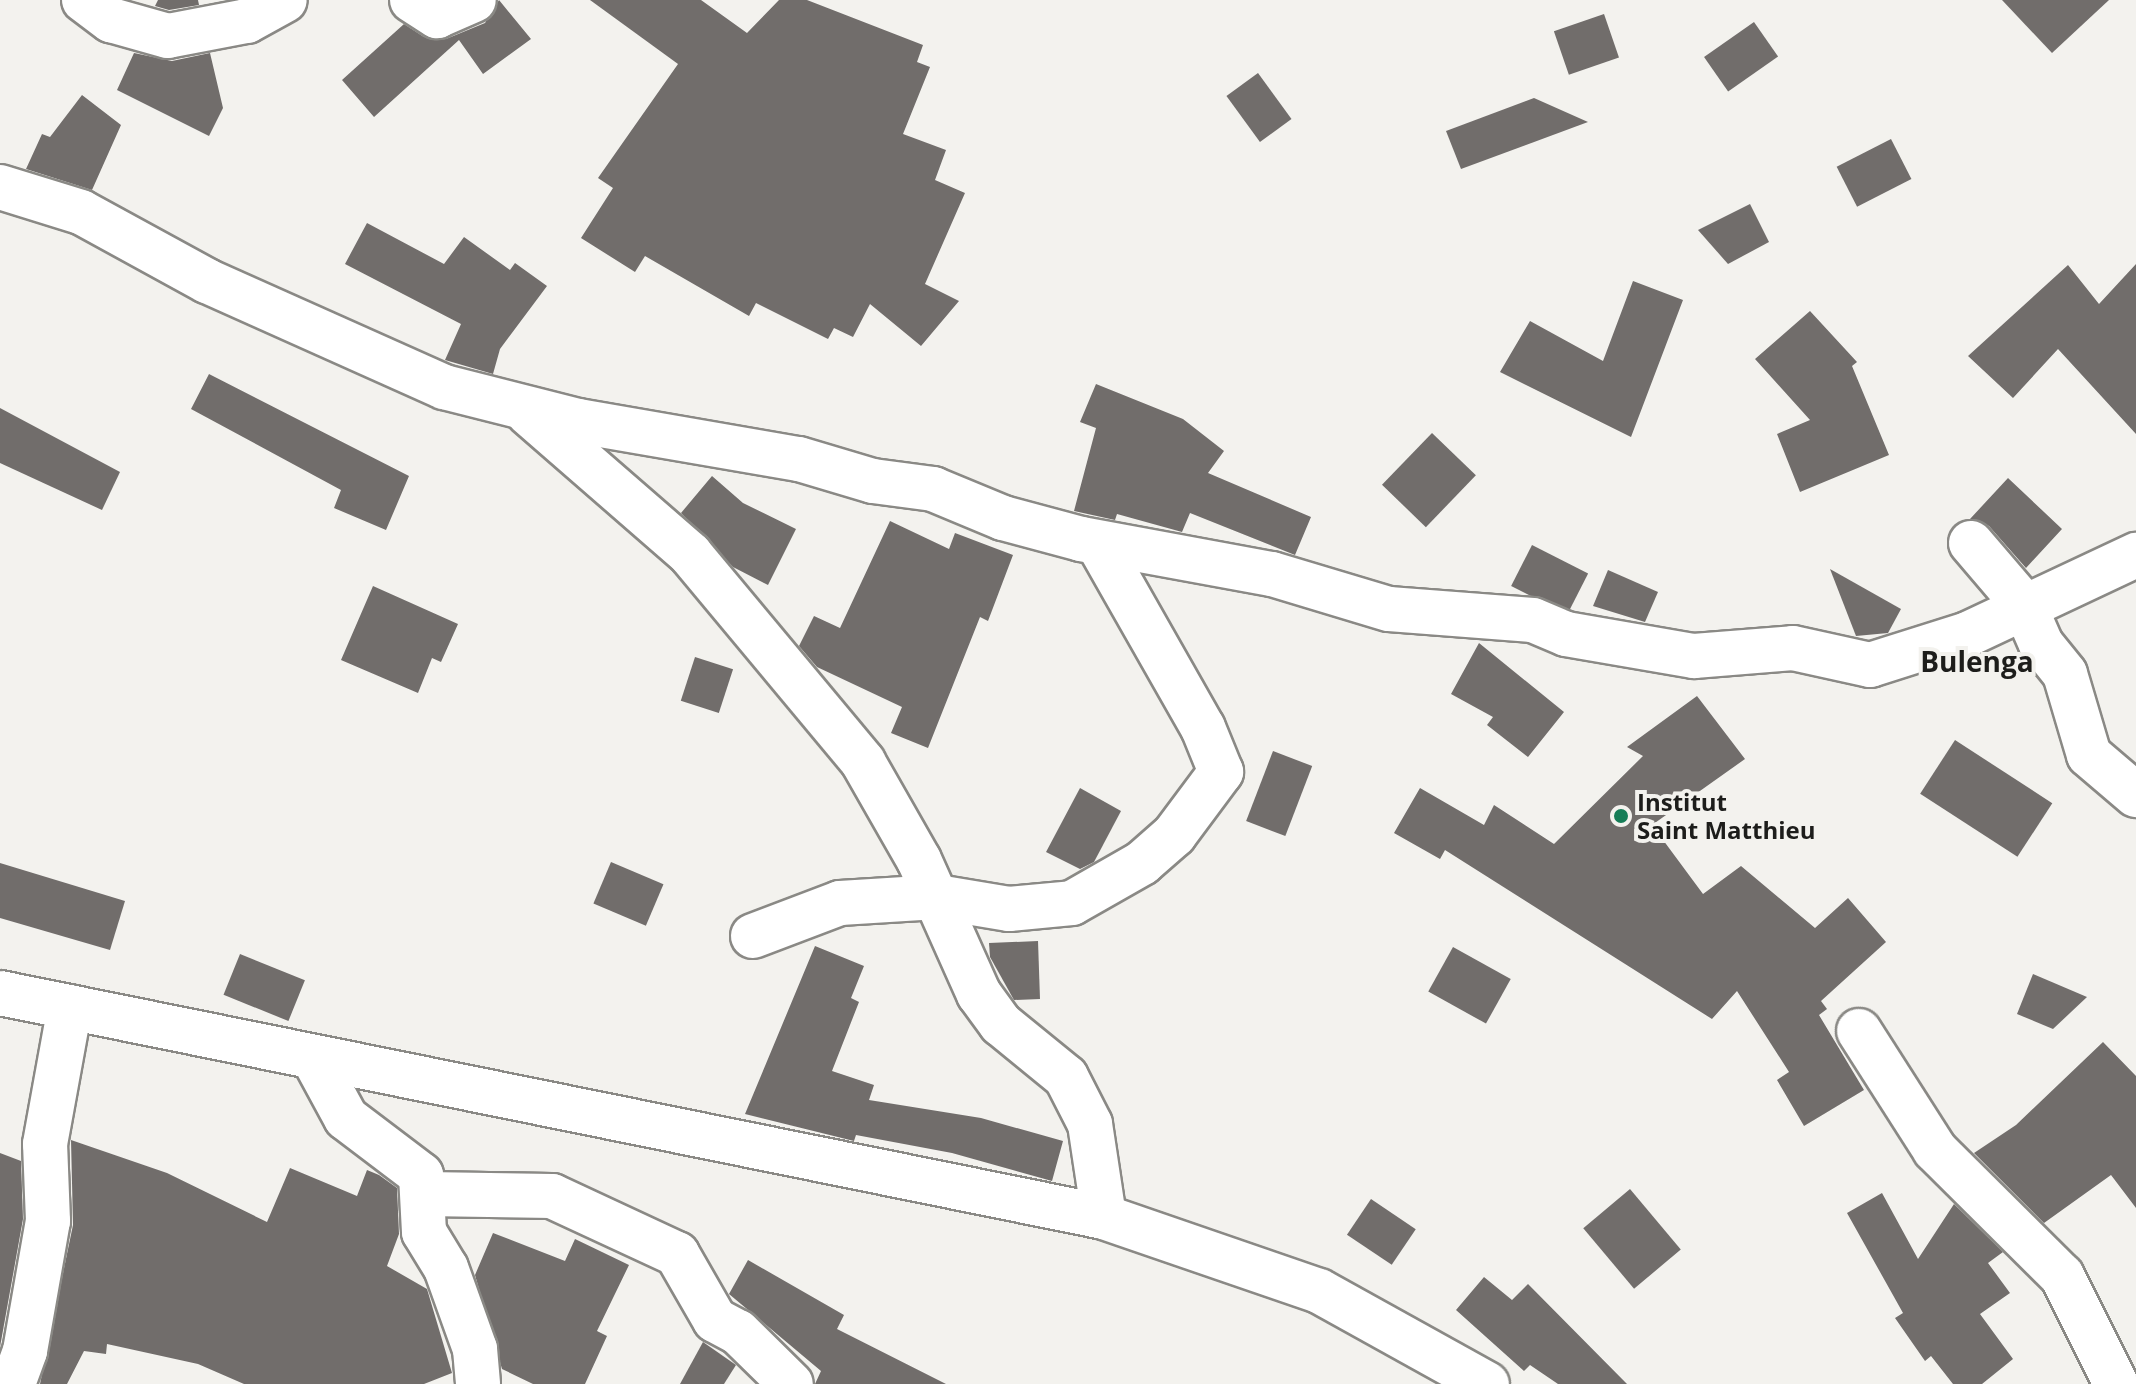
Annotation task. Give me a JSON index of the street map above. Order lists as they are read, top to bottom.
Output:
{
  "districts": ["Bulenga"],
  "places": ["Institut Saint Matthieu"]
}
